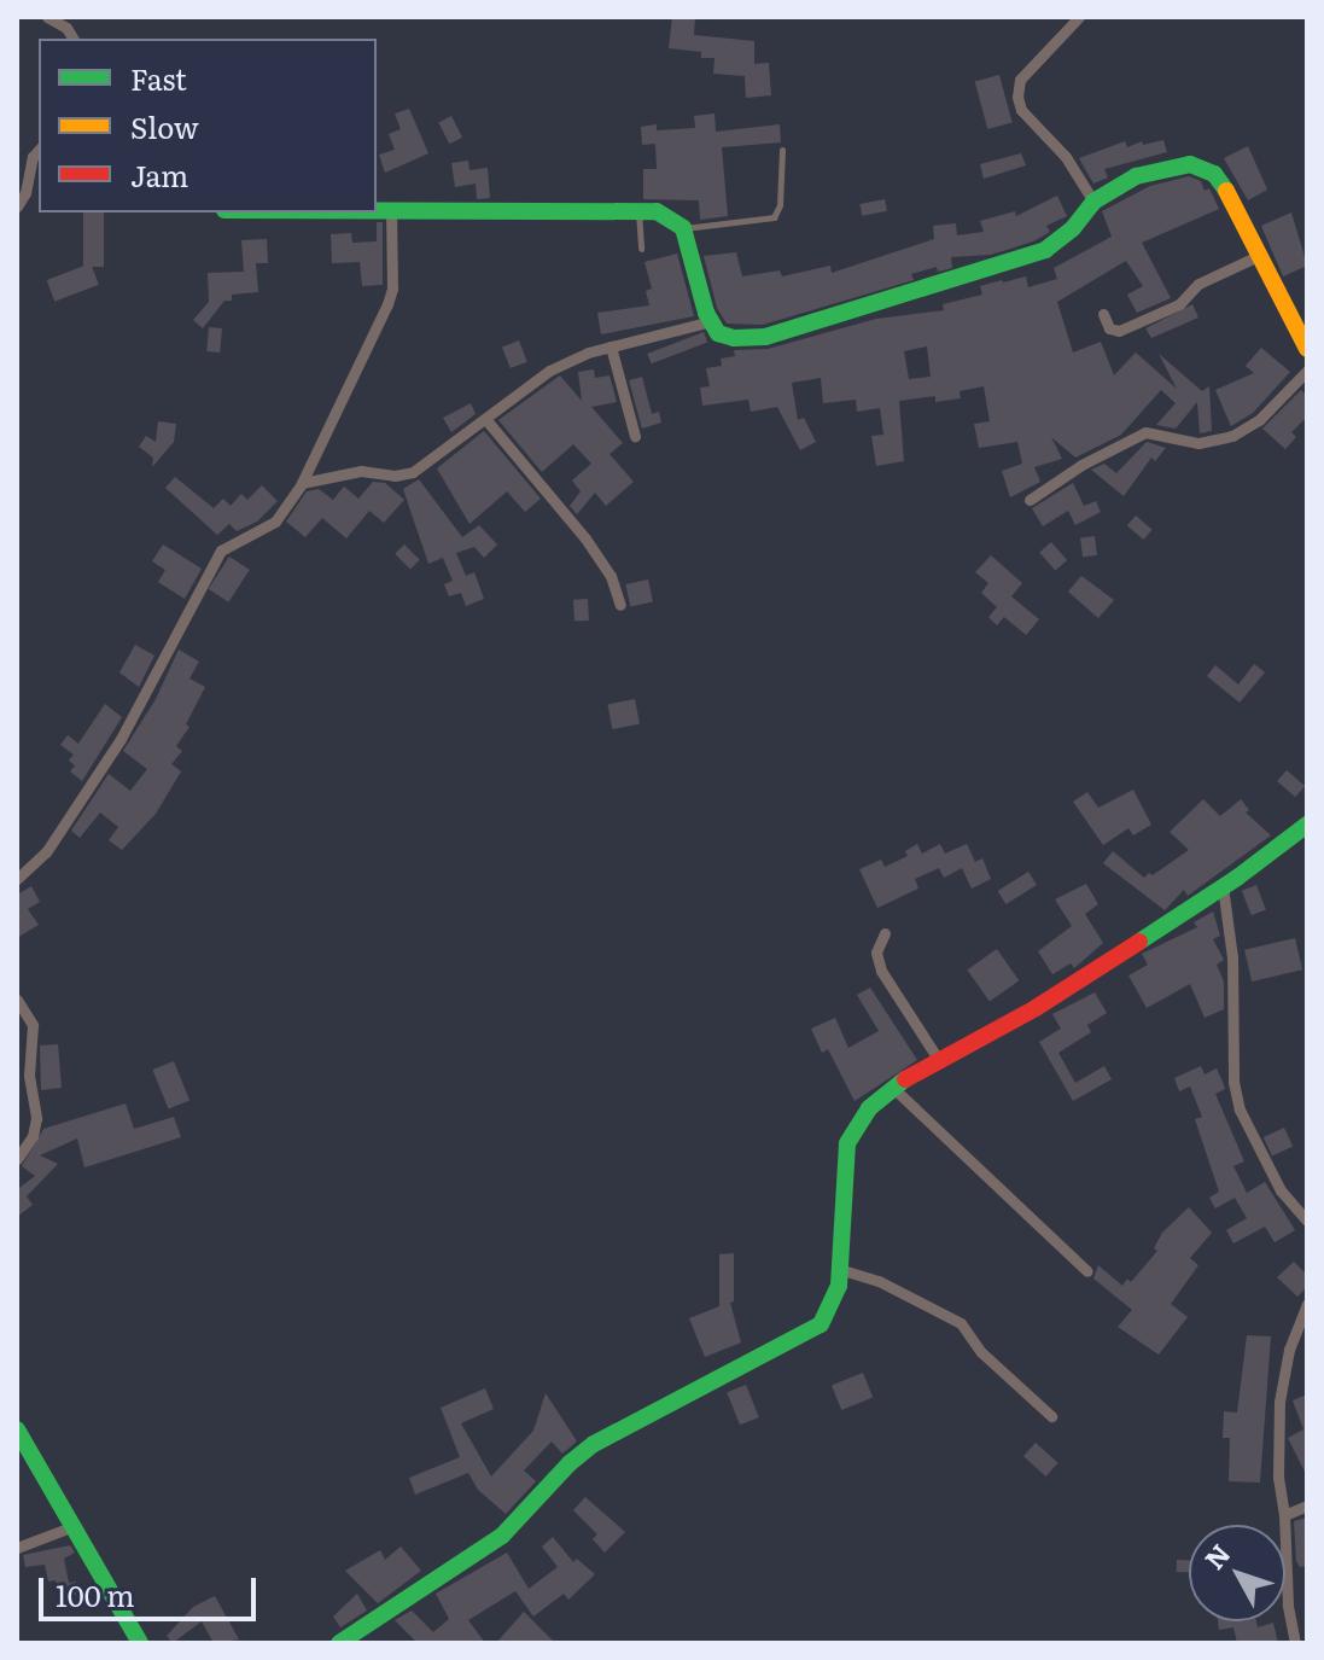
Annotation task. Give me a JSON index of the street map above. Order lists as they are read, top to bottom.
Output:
{
  "legend": ["Fast", "Slow", "Jam"],
  "scale_bar": "100 m",
  "north": "top left"
}
